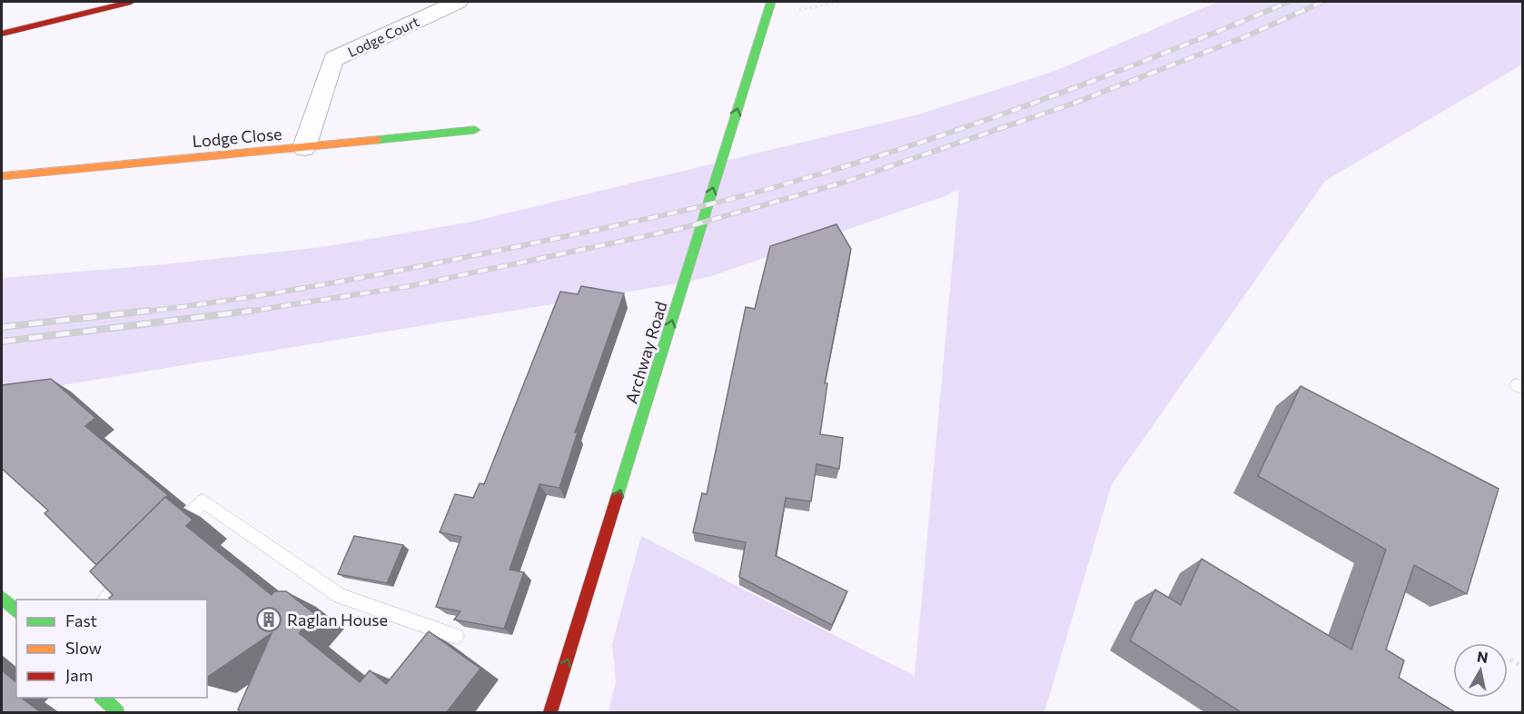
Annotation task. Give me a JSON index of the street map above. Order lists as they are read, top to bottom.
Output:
{
  "streets": {
    "main road": ["Lodge Close", "Archway Road"],
    "street": ["Lodge Court"]
  },
  "crossings": [
    ["Lodge Court", "Lodge Close"]
  ],
  "one_way": ["Archway Road"],
  "places": {
    "building": ["Raglan House"]
  },
  "legend": ["Fast", "Slow", "Jam"],
  "north": "top"
}
